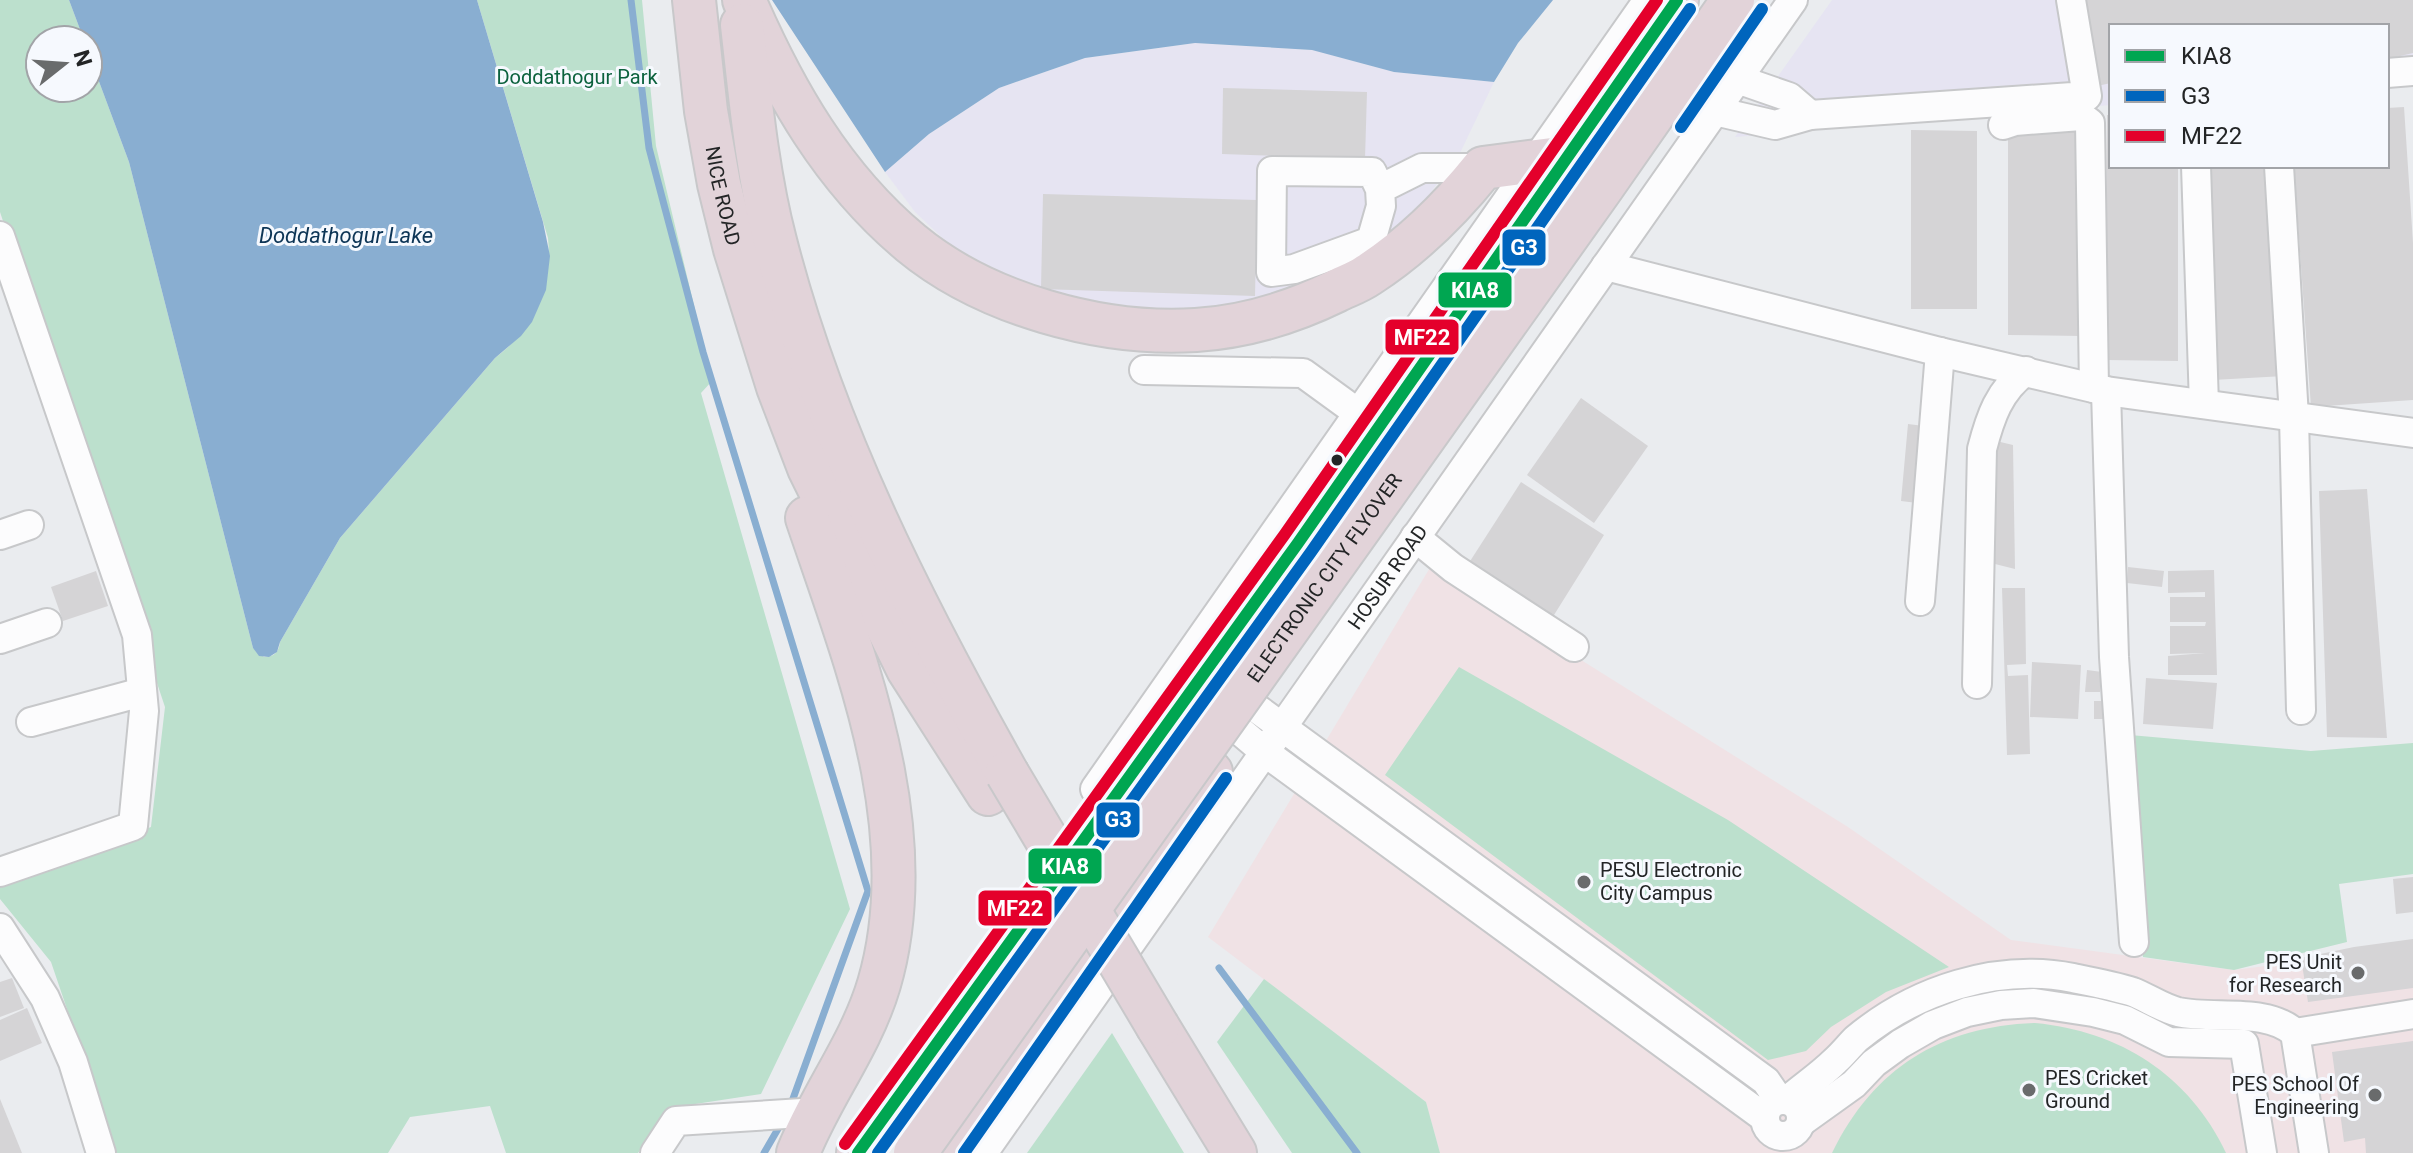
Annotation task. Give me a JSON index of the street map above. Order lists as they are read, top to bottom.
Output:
{
  "streets": {
    "highway": ["NICE ROAD", "HOSUR ROAD", "ELECTRONIC CITY FLYOVER"]
  },
  "water": ["Doddathogur Lake"],
  "parks": ["Doddathogur Park"],
  "places": [
    "PESU Electronic City Campus",
    "PES Unit for Research",
    "PES Cricket Ground",
    "PES School Of Engineering"
  ],
  "lines": ["transit line KIA8", "transit line MF22", "transit line G3"],
  "legend": ["KIA8", "G3", "MF22"],
  "north": "right"
}
